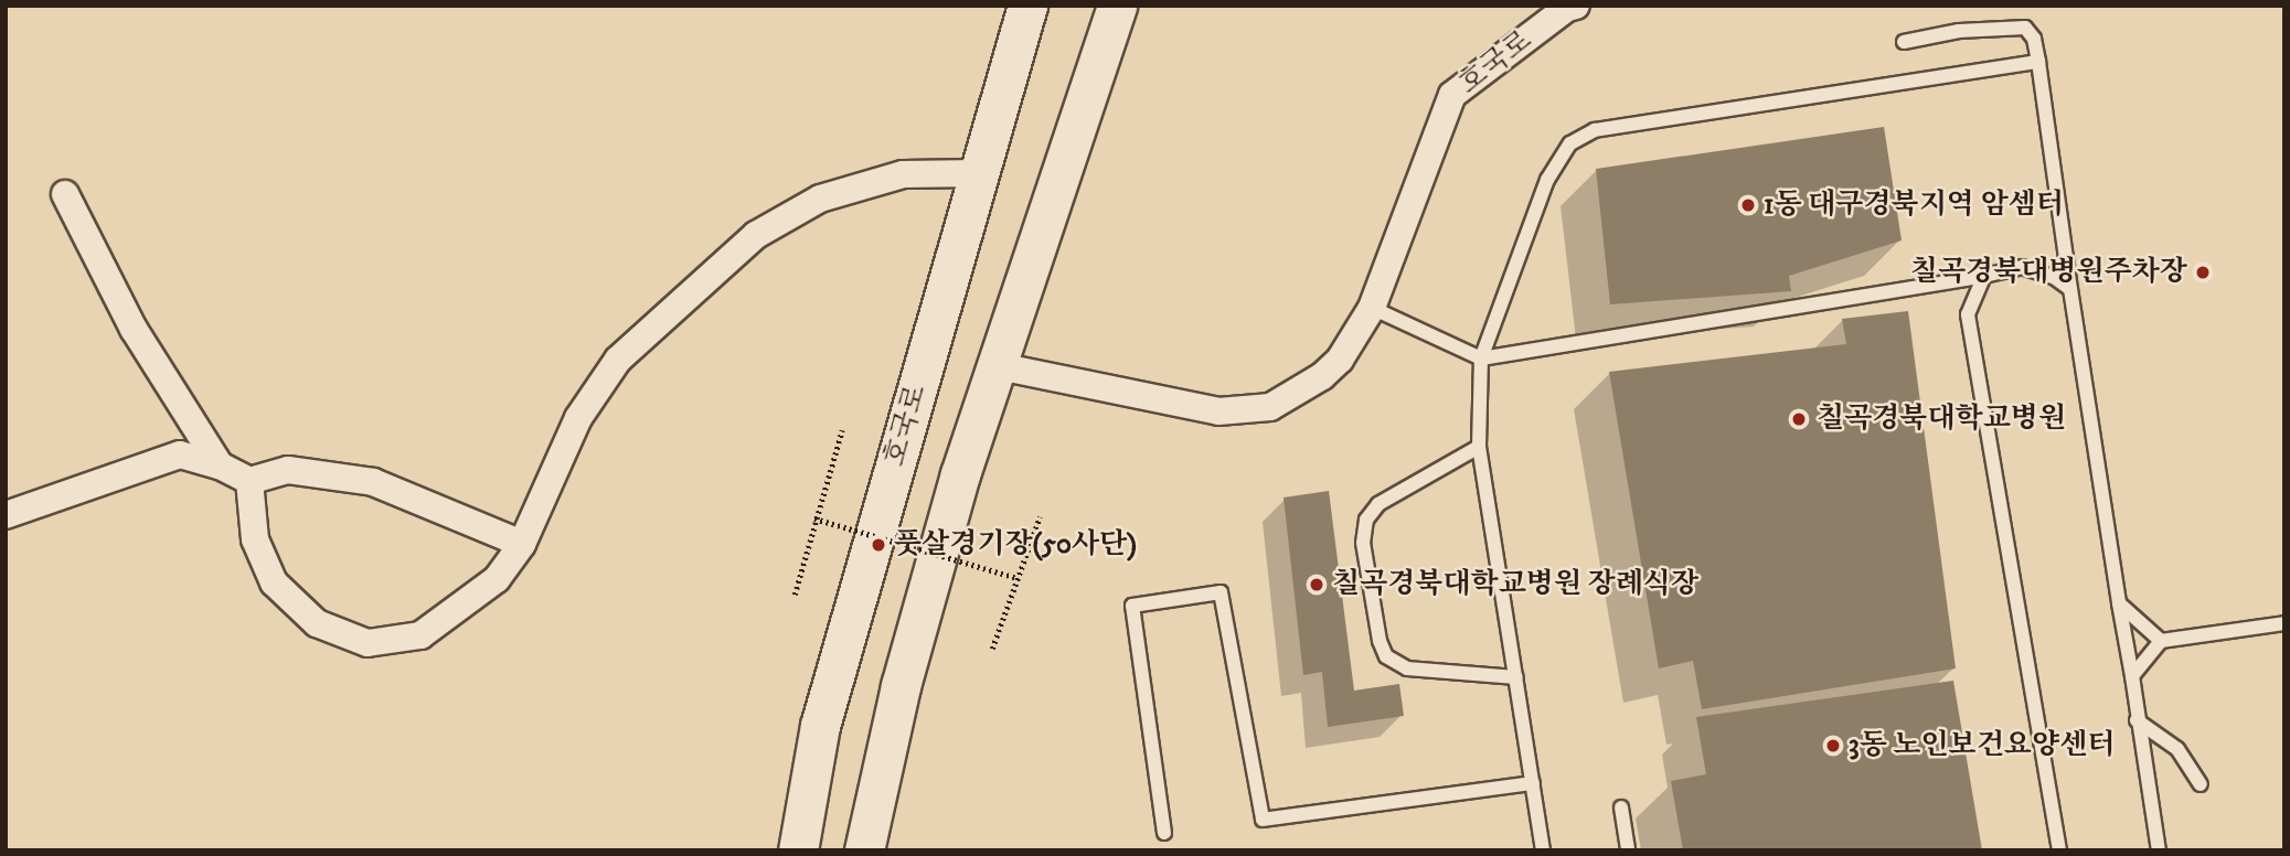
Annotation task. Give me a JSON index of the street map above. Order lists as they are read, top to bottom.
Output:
{
  "streets": {
    "main road": ["호국로"]
  },
  "places": [
    "1동 대구경북지역 암셈터",
    "칠곡경북대병원주차장",
    "칠곡경북대학교병원",
    "풋살경기장(50사단)",
    "칠곡경북대학교병원 장례식장",
    "3동 노인보건요양센터"
  ]
}
